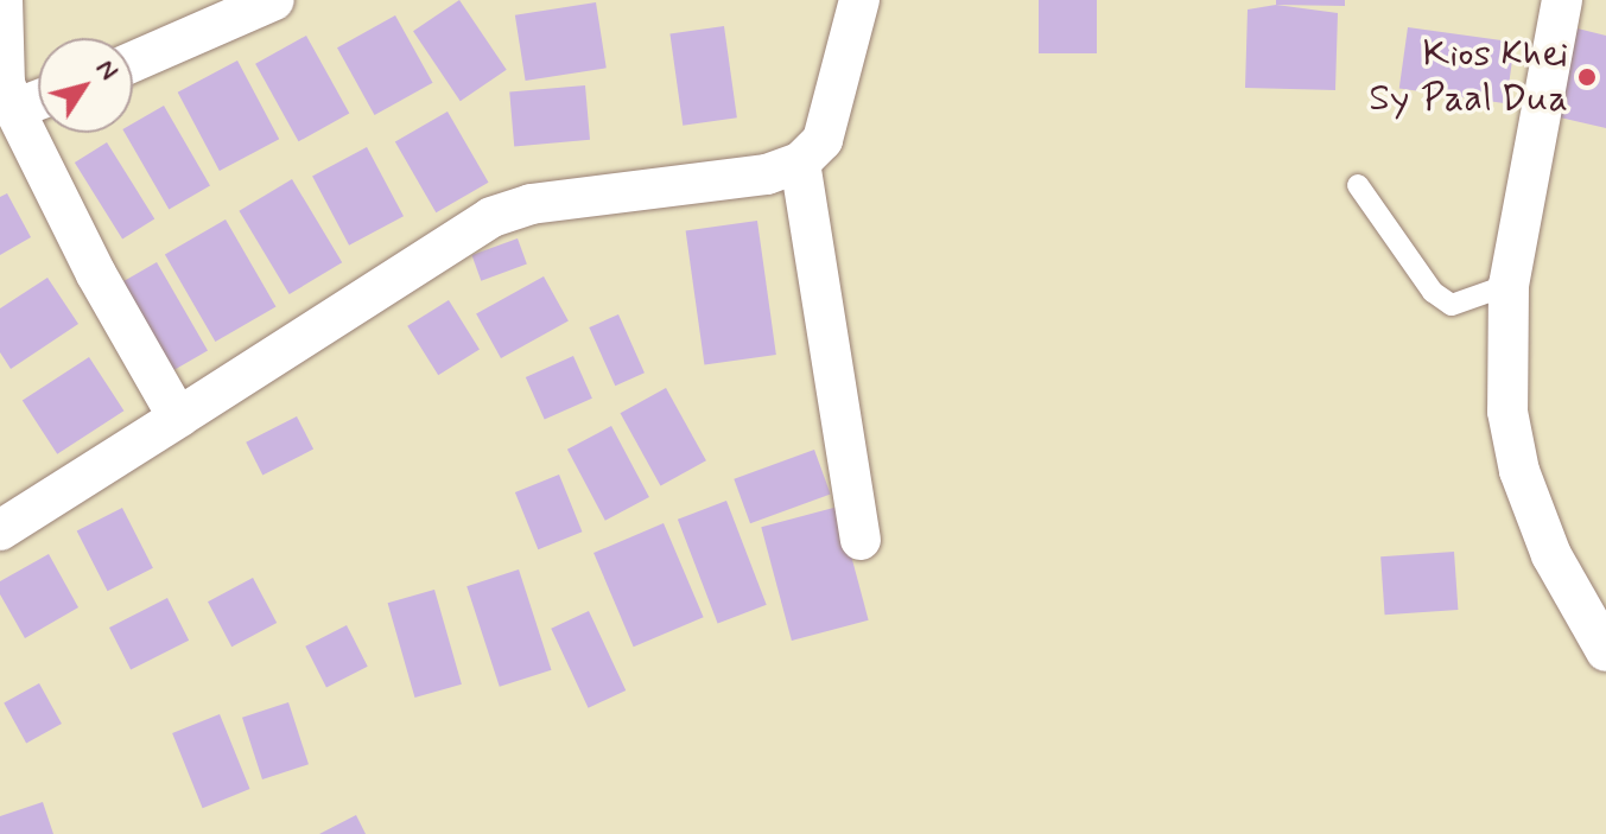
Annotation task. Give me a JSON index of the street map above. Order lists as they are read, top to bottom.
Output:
{
  "places": ["Kios Khei Sy Paal Dua"],
  "north": "top right"
}
